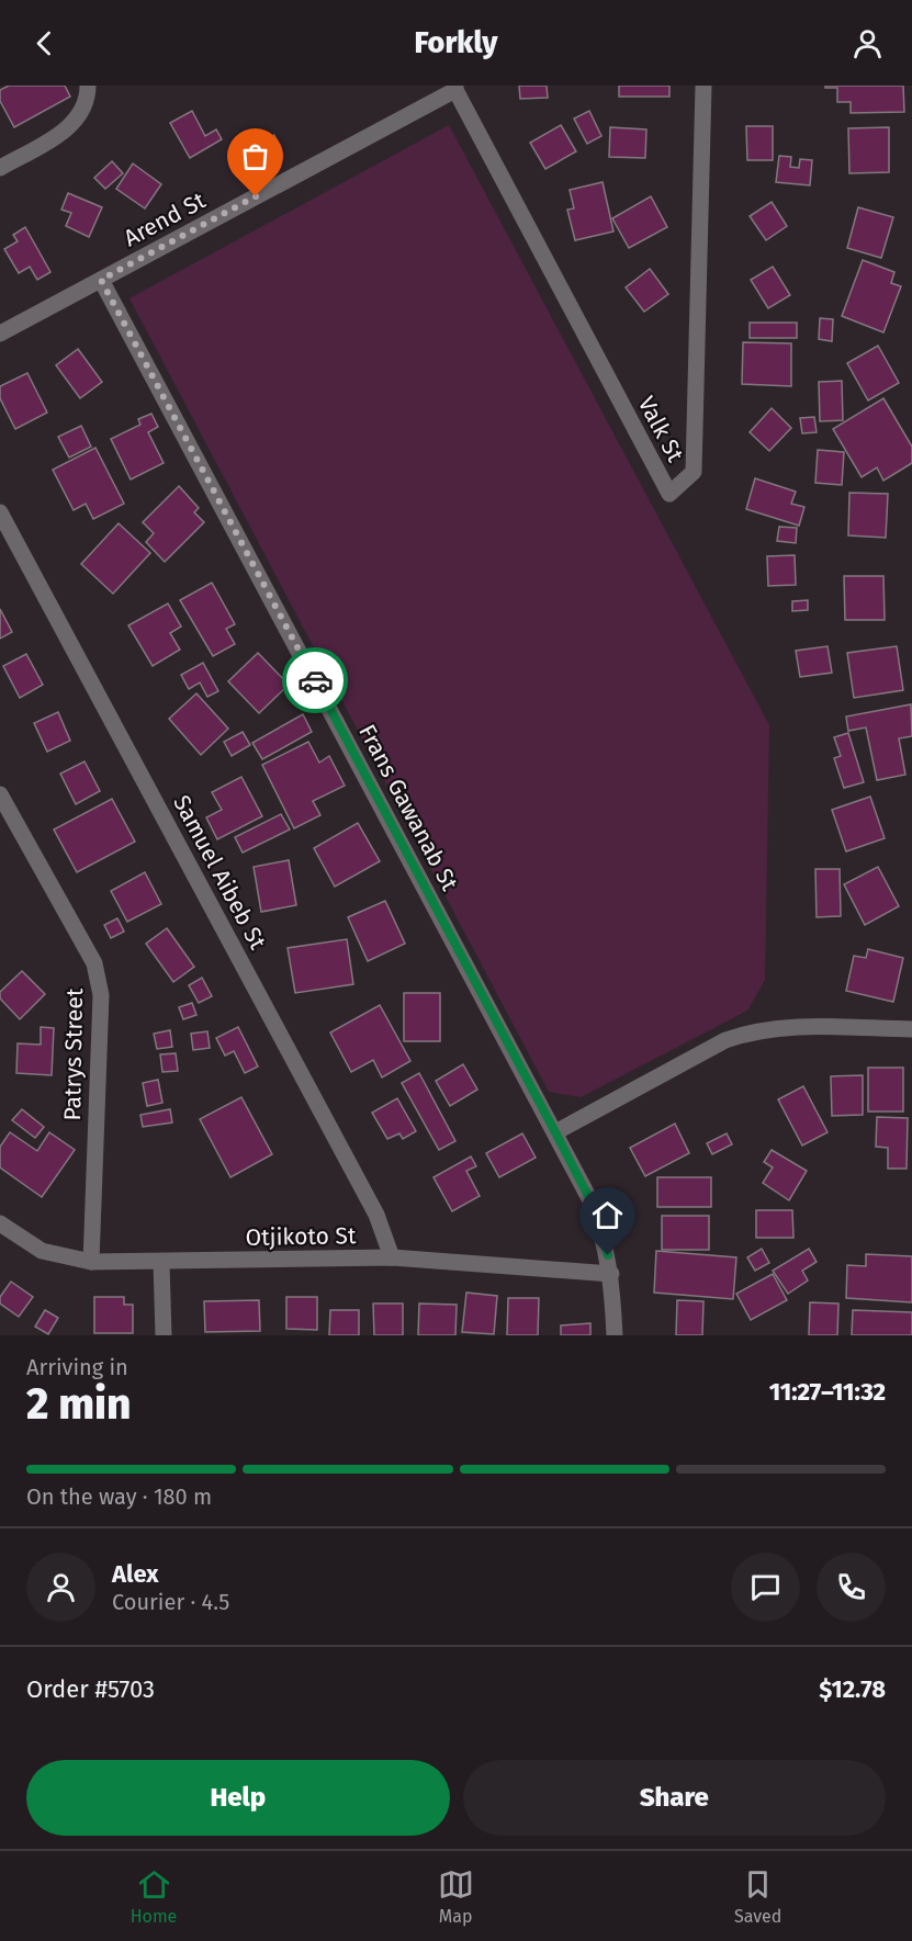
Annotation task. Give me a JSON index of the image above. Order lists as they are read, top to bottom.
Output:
{
  "streets": {
    "street": [
      "Arend St",
      "Valk St",
      "Frans Gawanab St",
      "Samuel Aibeb St",
      "Patrys Street",
      "Otjikoto St"
    ]
  },
  "crossings": [
    ["Arend St", "Valk St"],
    ["Arend St", "Frans Gawanab St"],
    ["Frans Gawanab St", "Otjikoto St"],
    ["Samuel Aibeb St", "Otjikoto St"],
    ["Patrys Street", "Otjikoto St"]
  ],
  "page": {
    "header": "Forkly",
    "heading": ["2 min", "Arriving in", "11:27–11:32"],
    "panel": [
      "Alex",
      "Courier · 4.5",
      "Order #5703",
      "$12.78"
    ],
    "bar": "On the way · 180 m",
    "buttons": ["Help", "Share"],
    "tabs": ["Home", "Map", "Saved"]
  }
}
